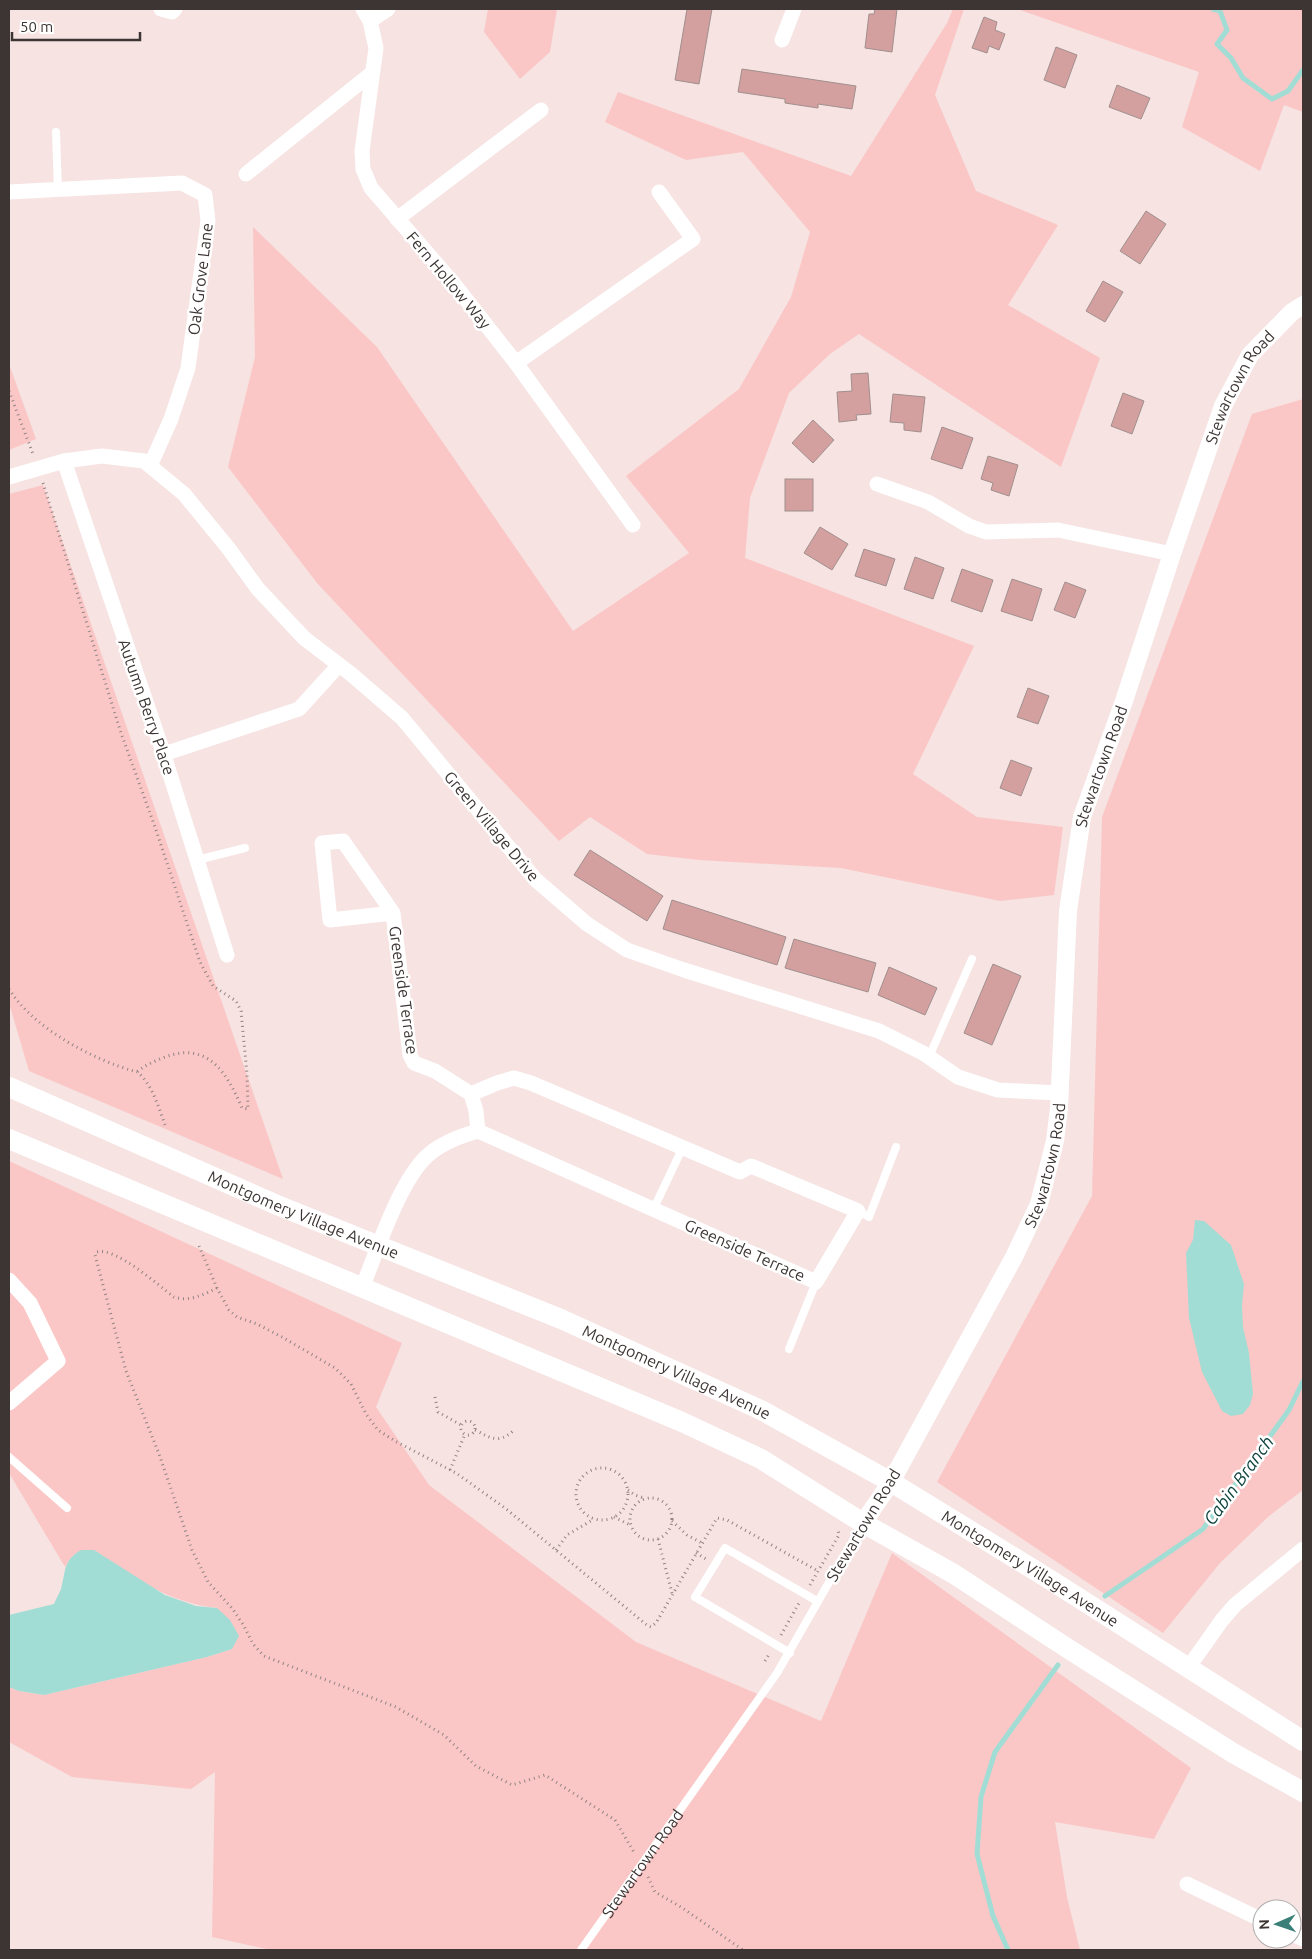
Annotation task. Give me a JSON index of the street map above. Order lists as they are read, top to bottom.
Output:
{
  "streets": {
    "main road": ["Montgomery Village Avenue"],
    "street": [
      "Oak Grove Lane",
      "Fern Hollow Way",
      "Stewartown Road",
      "Autumn Berry Place",
      "Green Village Drive",
      "Greenside Terrace"
    ]
  },
  "crossings": [
    ["Oak Grove Lane", "Green Village Drive"],
    ["Stewartown Road", "Green Village Drive"],
    ["Stewartown Road", "Montgomery Village Avenue"],
    ["Autumn Berry Place", "Green Village Drive"]
  ],
  "water": ["Cabin Branch"],
  "scale_bar": "50 m",
  "north": "left"
}
